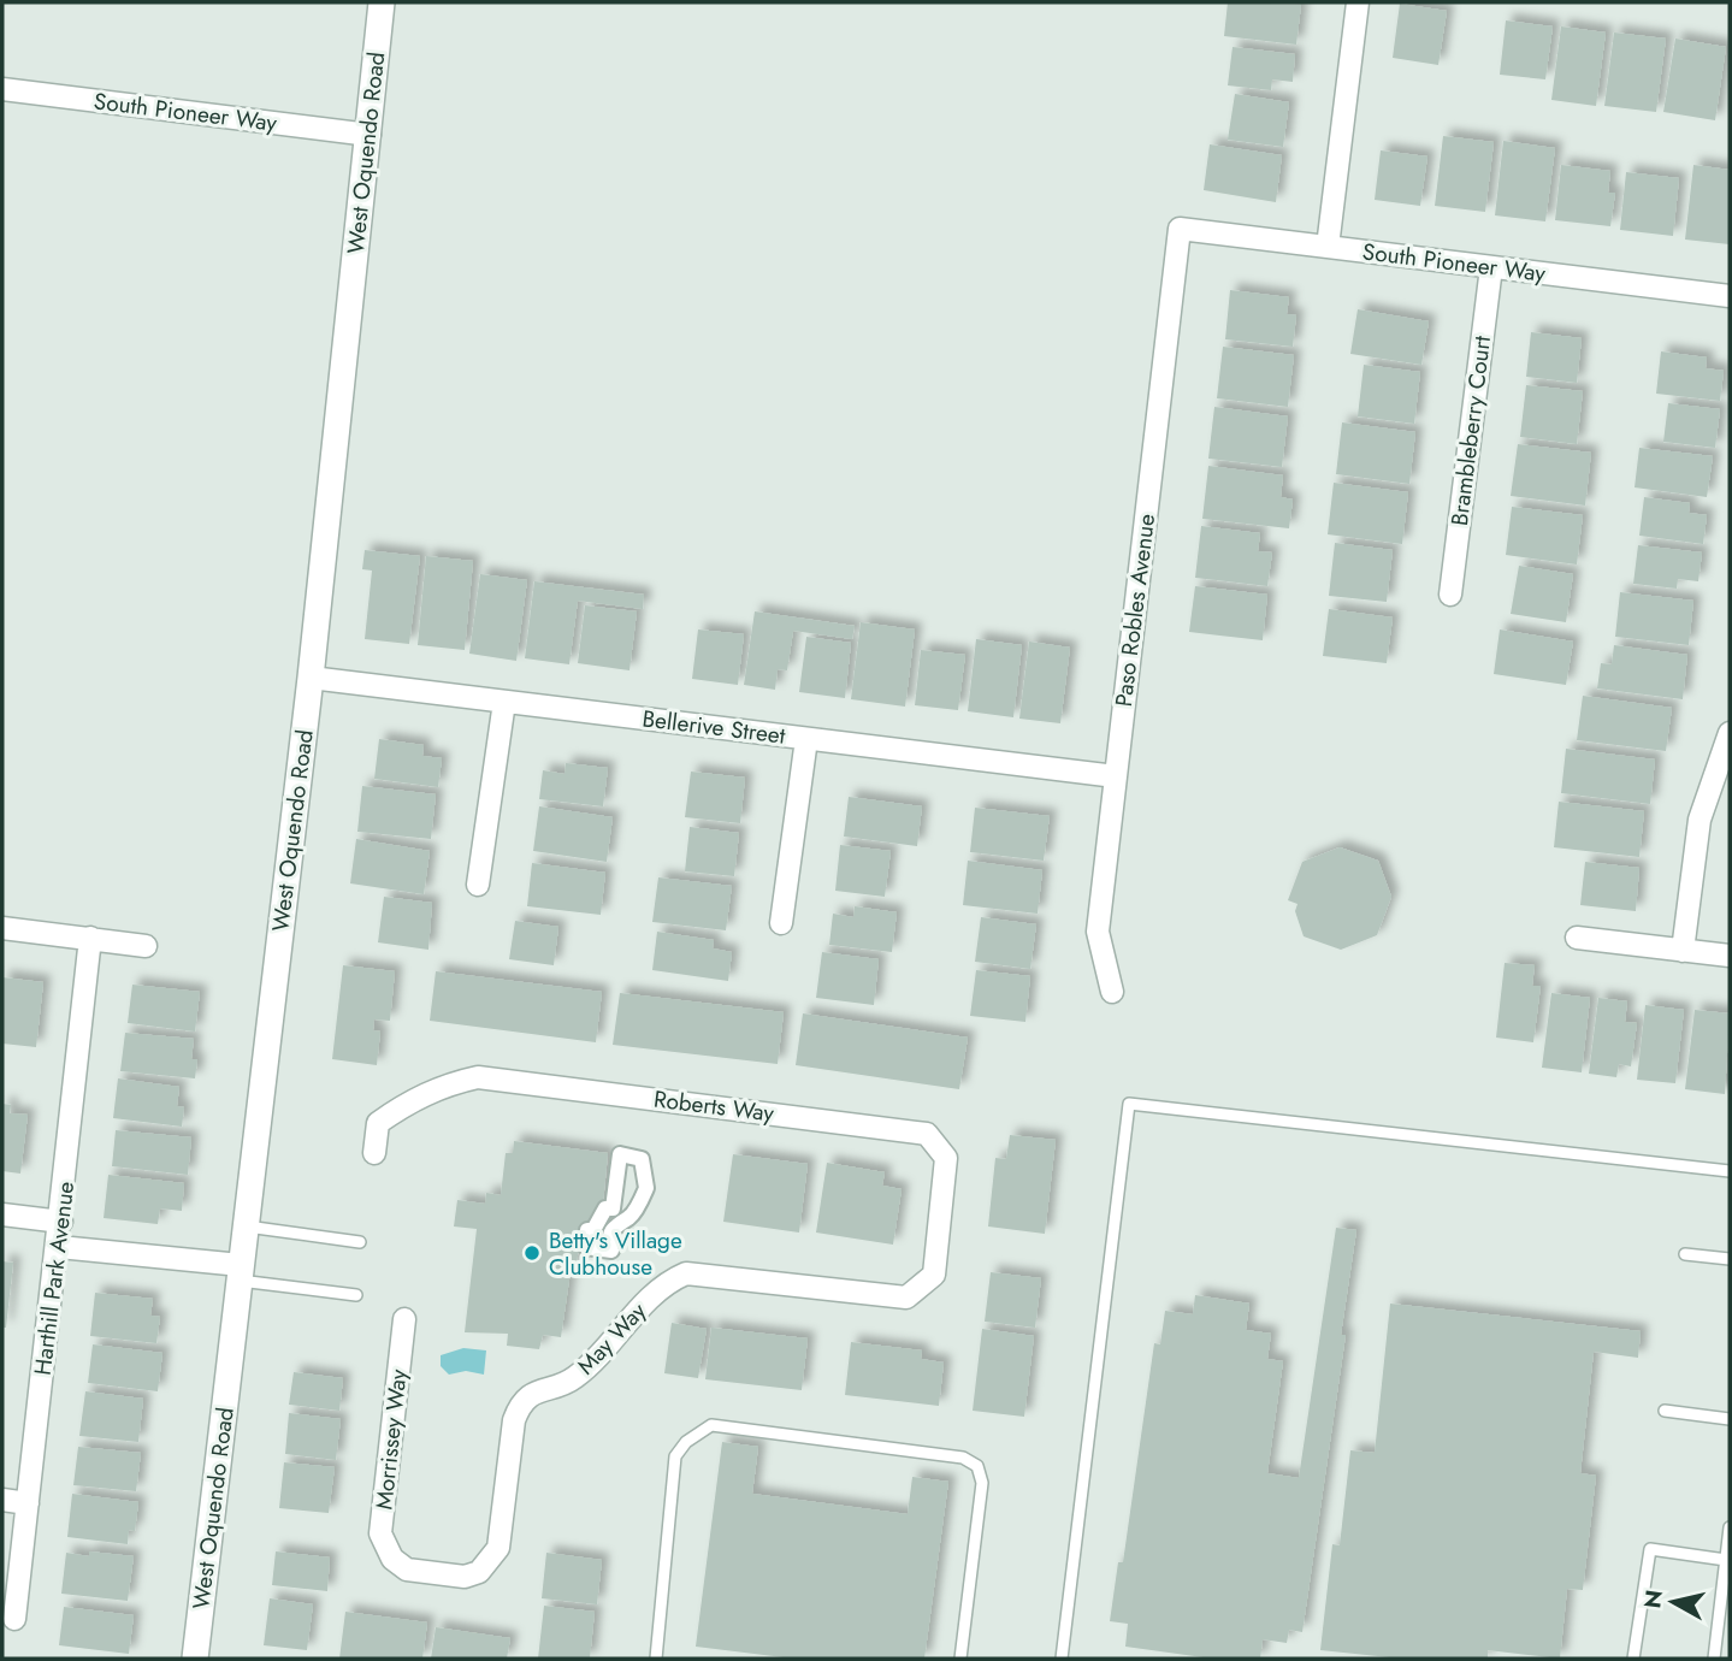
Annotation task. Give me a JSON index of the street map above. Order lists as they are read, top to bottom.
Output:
{
  "streets": {
    "street": [
      "South Pioneer Way",
      "West Oquendo Road",
      "Brambleberry Court",
      "Paso Robles Avenue",
      "Bellerive Street",
      "Roberts Way",
      "Harthill Park Avenue",
      "May Way",
      "Morrissey Way"
    ]
  },
  "crossings": [
    ["South Pioneer Way", "West Oquendo Road"],
    ["South Pioneer Way", "Brambleberry Court"],
    ["South Pioneer Way", "Paso Robles Avenue"],
    ["West Oquendo Road", "Bellerive Street"],
    ["Paso Robles Avenue", "Bellerive Street"],
    ["Roberts Way", "May Way"],
    ["May Way", "Morrissey Way"]
  ],
  "places": ["Betty's Village Clubhouse"],
  "north": "left"
}
